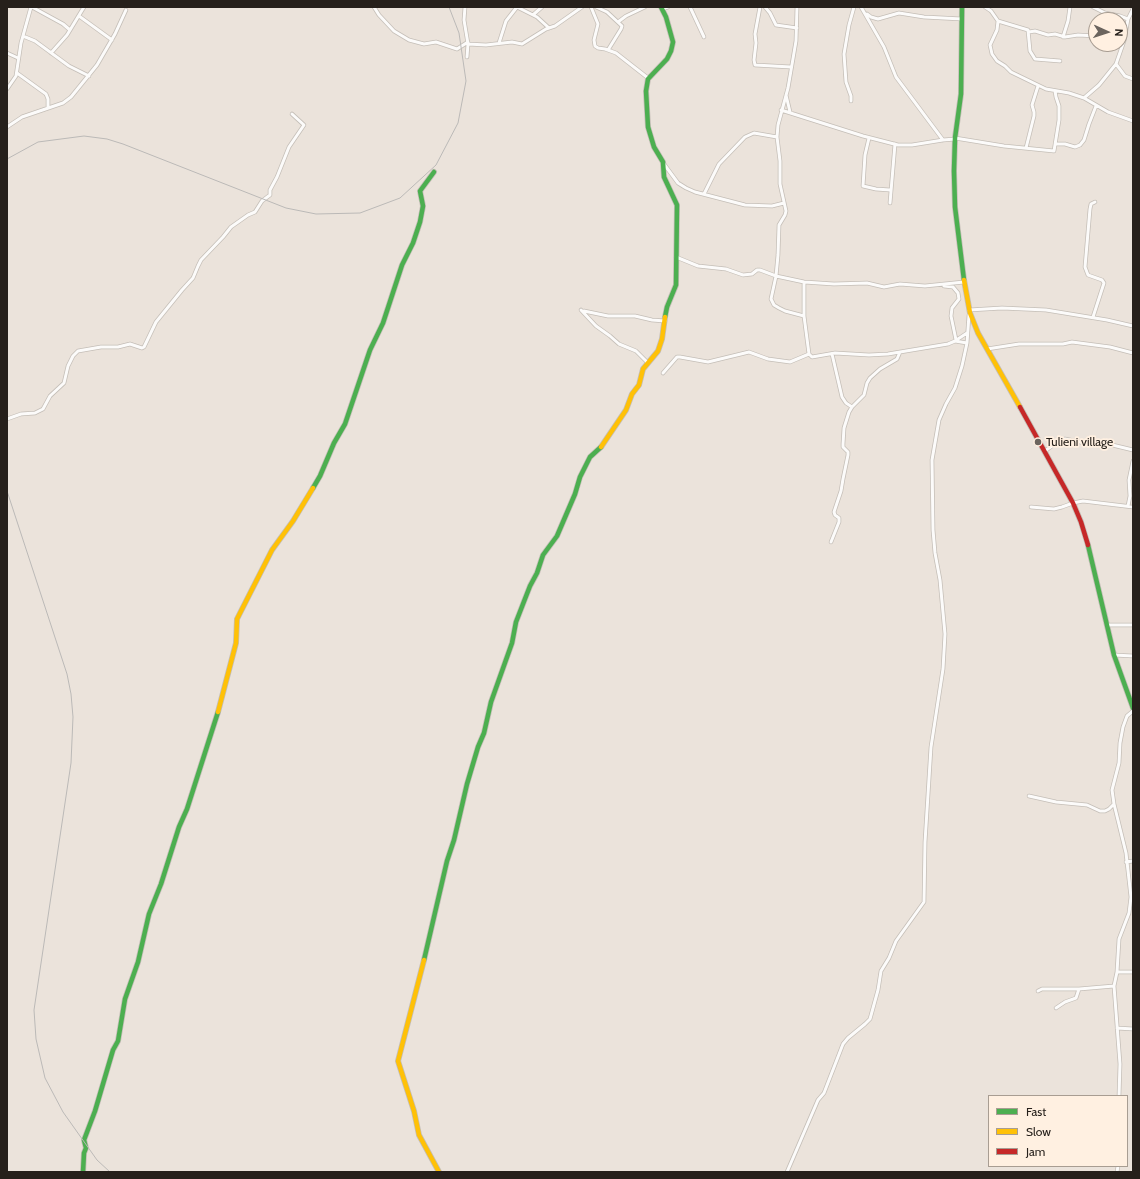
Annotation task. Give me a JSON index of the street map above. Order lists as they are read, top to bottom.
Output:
{
  "places": ["Tulieni village"],
  "legend": ["Fast", "Slow", "Jam"],
  "north": "right"
}
